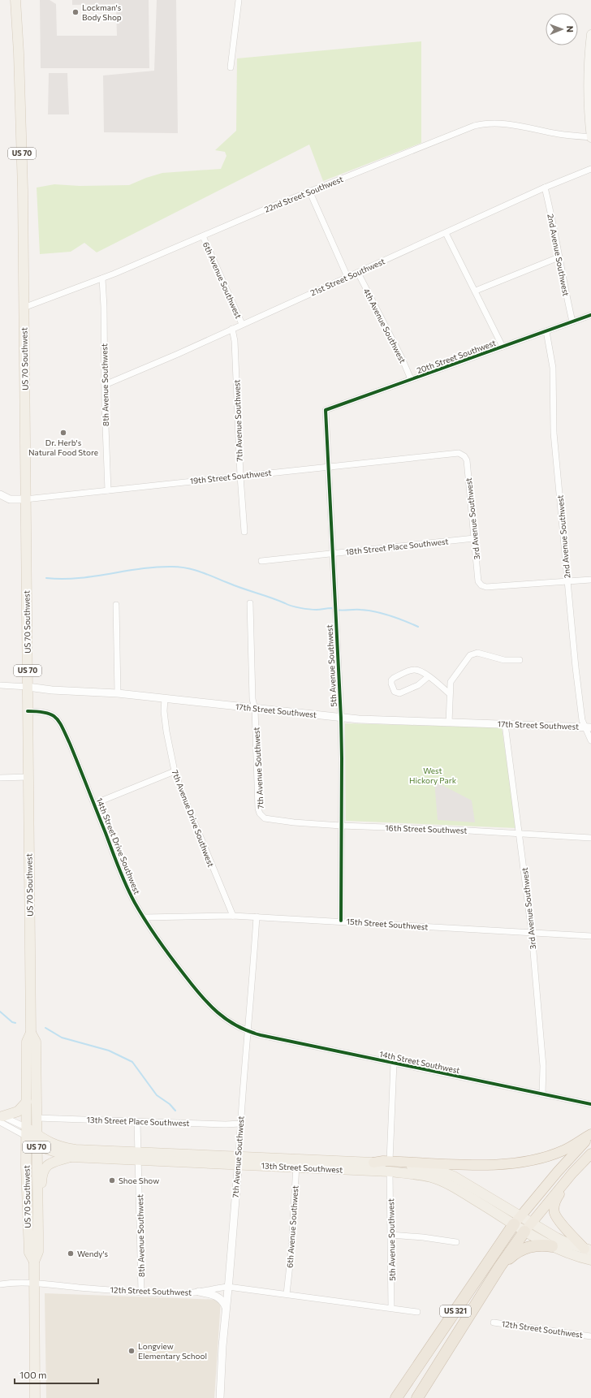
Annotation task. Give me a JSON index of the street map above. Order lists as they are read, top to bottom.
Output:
{
  "streets": {
    "highway": ["US 321"],
    "main road": ["US 70", "US 70 Southwest", "13th Street Southwest"],
    "street": [
      "22nd Street Southwest",
      "2nd Avenue Southwest",
      "21st Street Southwest",
      "6th Avenue Southwest",
      "4th Avenue Southwest",
      "20th Street Southwest",
      "8th Avenue Southwest",
      "7th Avenue Southwest",
      "19th Street Southwest",
      "3rd Avenue Southwest",
      "18th Street Place Southwest",
      "5th Avenue Southwest",
      "17th Street Southwest",
      "7th Avenue Drive Southwest",
      "16th Street Southwest",
      "14th Street Drive Southwest",
      "15th Street Southwest",
      "14th Street Southwest",
      "13th Street Place Southwest",
      "12th Street Southwest"
    ]
  },
  "crossings": [
    ["US 70", "22nd Street Southwest"],
    ["US 70", "US 70 Southwest"],
    ["22nd Street Southwest", "6th Avenue Southwest"],
    ["22nd Street Southwest", "US 70 Southwest"],
    ["22nd Street Southwest", "8th Avenue Southwest"],
    ["2nd Avenue Southwest", "21st Street Southwest"],
    ["2nd Avenue Southwest", "20th Street Southwest"],
    ["2nd Avenue Southwest", "3rd Avenue Southwest"],
    ["2nd Avenue Southwest", "17th Street Southwest"],
    ["21st Street Southwest", "6th Avenue Southwest"],
    ["21st Street Southwest", "4th Avenue Southwest"],
    ["21st Street Southwest", "8th Avenue Southwest"],
    ["21st Street Southwest", "7th Avenue Southwest"],
    ["6th Avenue Southwest", "13th Street Southwest"],
    ["6th Avenue Southwest", "12th Street Southwest"],
    ["4th Avenue Southwest", "20th Street Southwest"],
    ["20th Street Southwest", "5th Avenue Southwest"],
    ["US 70 Southwest", "19th Street Southwest"],
    ["US 70 Southwest", "17th Street Southwest"],
    ["US 70 Southwest", "14th Street Drive Southwest"],
    ["US 70 Southwest", "13th Street Place Southwest"],
    ["US 70 Southwest", "13th Street Southwest"],
    ["US 70 Southwest", "12th Street Southwest"],
    ["8th Avenue Southwest", "19th Street Southwest"],
    ["8th Avenue Southwest", "13th Street Place Southwest"],
    ["8th Avenue Southwest", "13th Street Southwest"],
    ["8th Avenue Southwest", "12th Street Southwest"],
    ["7th Avenue Southwest", "19th Street Southwest"],
    ["7th Avenue Southwest", "17th Street Southwest"],
    ["7th Avenue Southwest", "16th Street Southwest"],
    ["7th Avenue Southwest", "14th Street Drive Southwest"],
    ["7th Avenue Southwest", "15th Street Southwest"],
    ["7th Avenue Southwest", "14th Street Southwest"],
    ["7th Avenue Southwest", "13th Street Place Southwest"],
    ["7th Avenue Southwest", "13th Street Southwest"],
    ["7th Avenue Southwest", "12th Street Southwest"],
    ["19th Street Southwest", "3rd Avenue Southwest"],
    ["19th Street Southwest", "5th Avenue Southwest"],
    ["3rd Avenue Southwest", "18th Street Place Southwest"],
    ["3rd Avenue Southwest", "17th Street Southwest"],
    ["3rd Avenue Southwest", "16th Street Southwest"],
    ["3rd Avenue Southwest", "15th Street Southwest"],
    ["3rd Avenue Southwest", "14th Street Southwest"],
    ["18th Street Place Southwest", "5th Avenue Southwest"],
    ["5th Avenue Southwest", "17th Street Southwest"],
    ["5th Avenue Southwest", "16th Street Southwest"],
    ["5th Avenue Southwest", "15th Street Southwest"],
    ["5th Avenue Southwest", "13th Street Southwest"],
    ["5th Avenue Southwest", "12th Street Southwest"],
    ["17th Street Southwest", "7th Avenue Drive Southwest"],
    ["7th Avenue Drive Southwest", "15th Street Southwest"],
    ["14th Street Drive Southwest", "15th Street Southwest"],
    ["14th Street Drive Southwest", "14th Street Southwest"],
    ["13th Street Southwest", "US 321"]
  ],
  "parks": ["West Hickory Park"],
  "places": [
    "Lockman's Body Shop",
    "Dr. Herb's Natural Food Store",
    "Shoe Show",
    "Wendy's",
    "Longview Elementary School"
  ],
  "scale_bar": "100 m",
  "north": "right"
}
